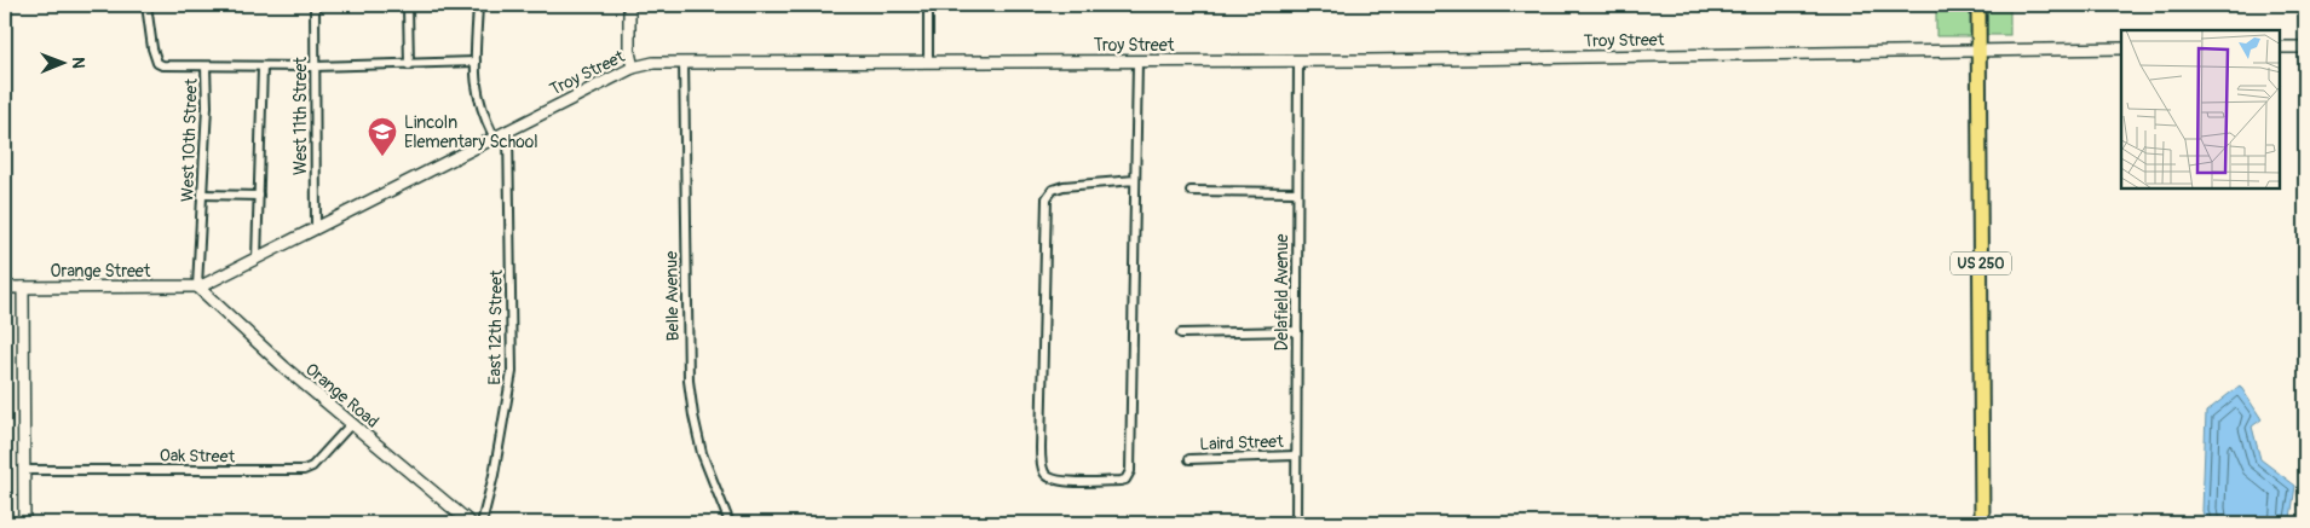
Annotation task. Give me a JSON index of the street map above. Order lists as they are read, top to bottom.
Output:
{
  "streets": {
    "highway": ["US 250"],
    "main road": ["Troy Street", "Orange Street", "Orange Road"],
    "street": [
      "West 11th Street",
      "West 10th Street",
      "Delafield Avenue",
      "Belle Avenue",
      "East 12th Street",
      "Laird Street",
      "Oak Street"
    ]
  },
  "crossings": [
    ["Troy Street", "West 11th Street"],
    ["Troy Street", "West 10th Street"],
    ["Troy Street", "US 250"],
    ["Troy Street", "Orange Street"],
    ["Troy Street", "Delafield Avenue"],
    ["Troy Street", "Belle Avenue"],
    ["Troy Street", "East 12th Street"],
    ["Troy Street", "Orange Road"],
    ["West 10th Street", "Orange Street"],
    ["West 10th Street", "Orange Road"],
    ["Orange Street", "Orange Road"],
    ["Delafield Avenue", "Laird Street"],
    ["Orange Road", "Oak Street"]
  ],
  "places": {
    "school or university": ["Lincoln Elementary School"]
  },
  "north": "right"
}
